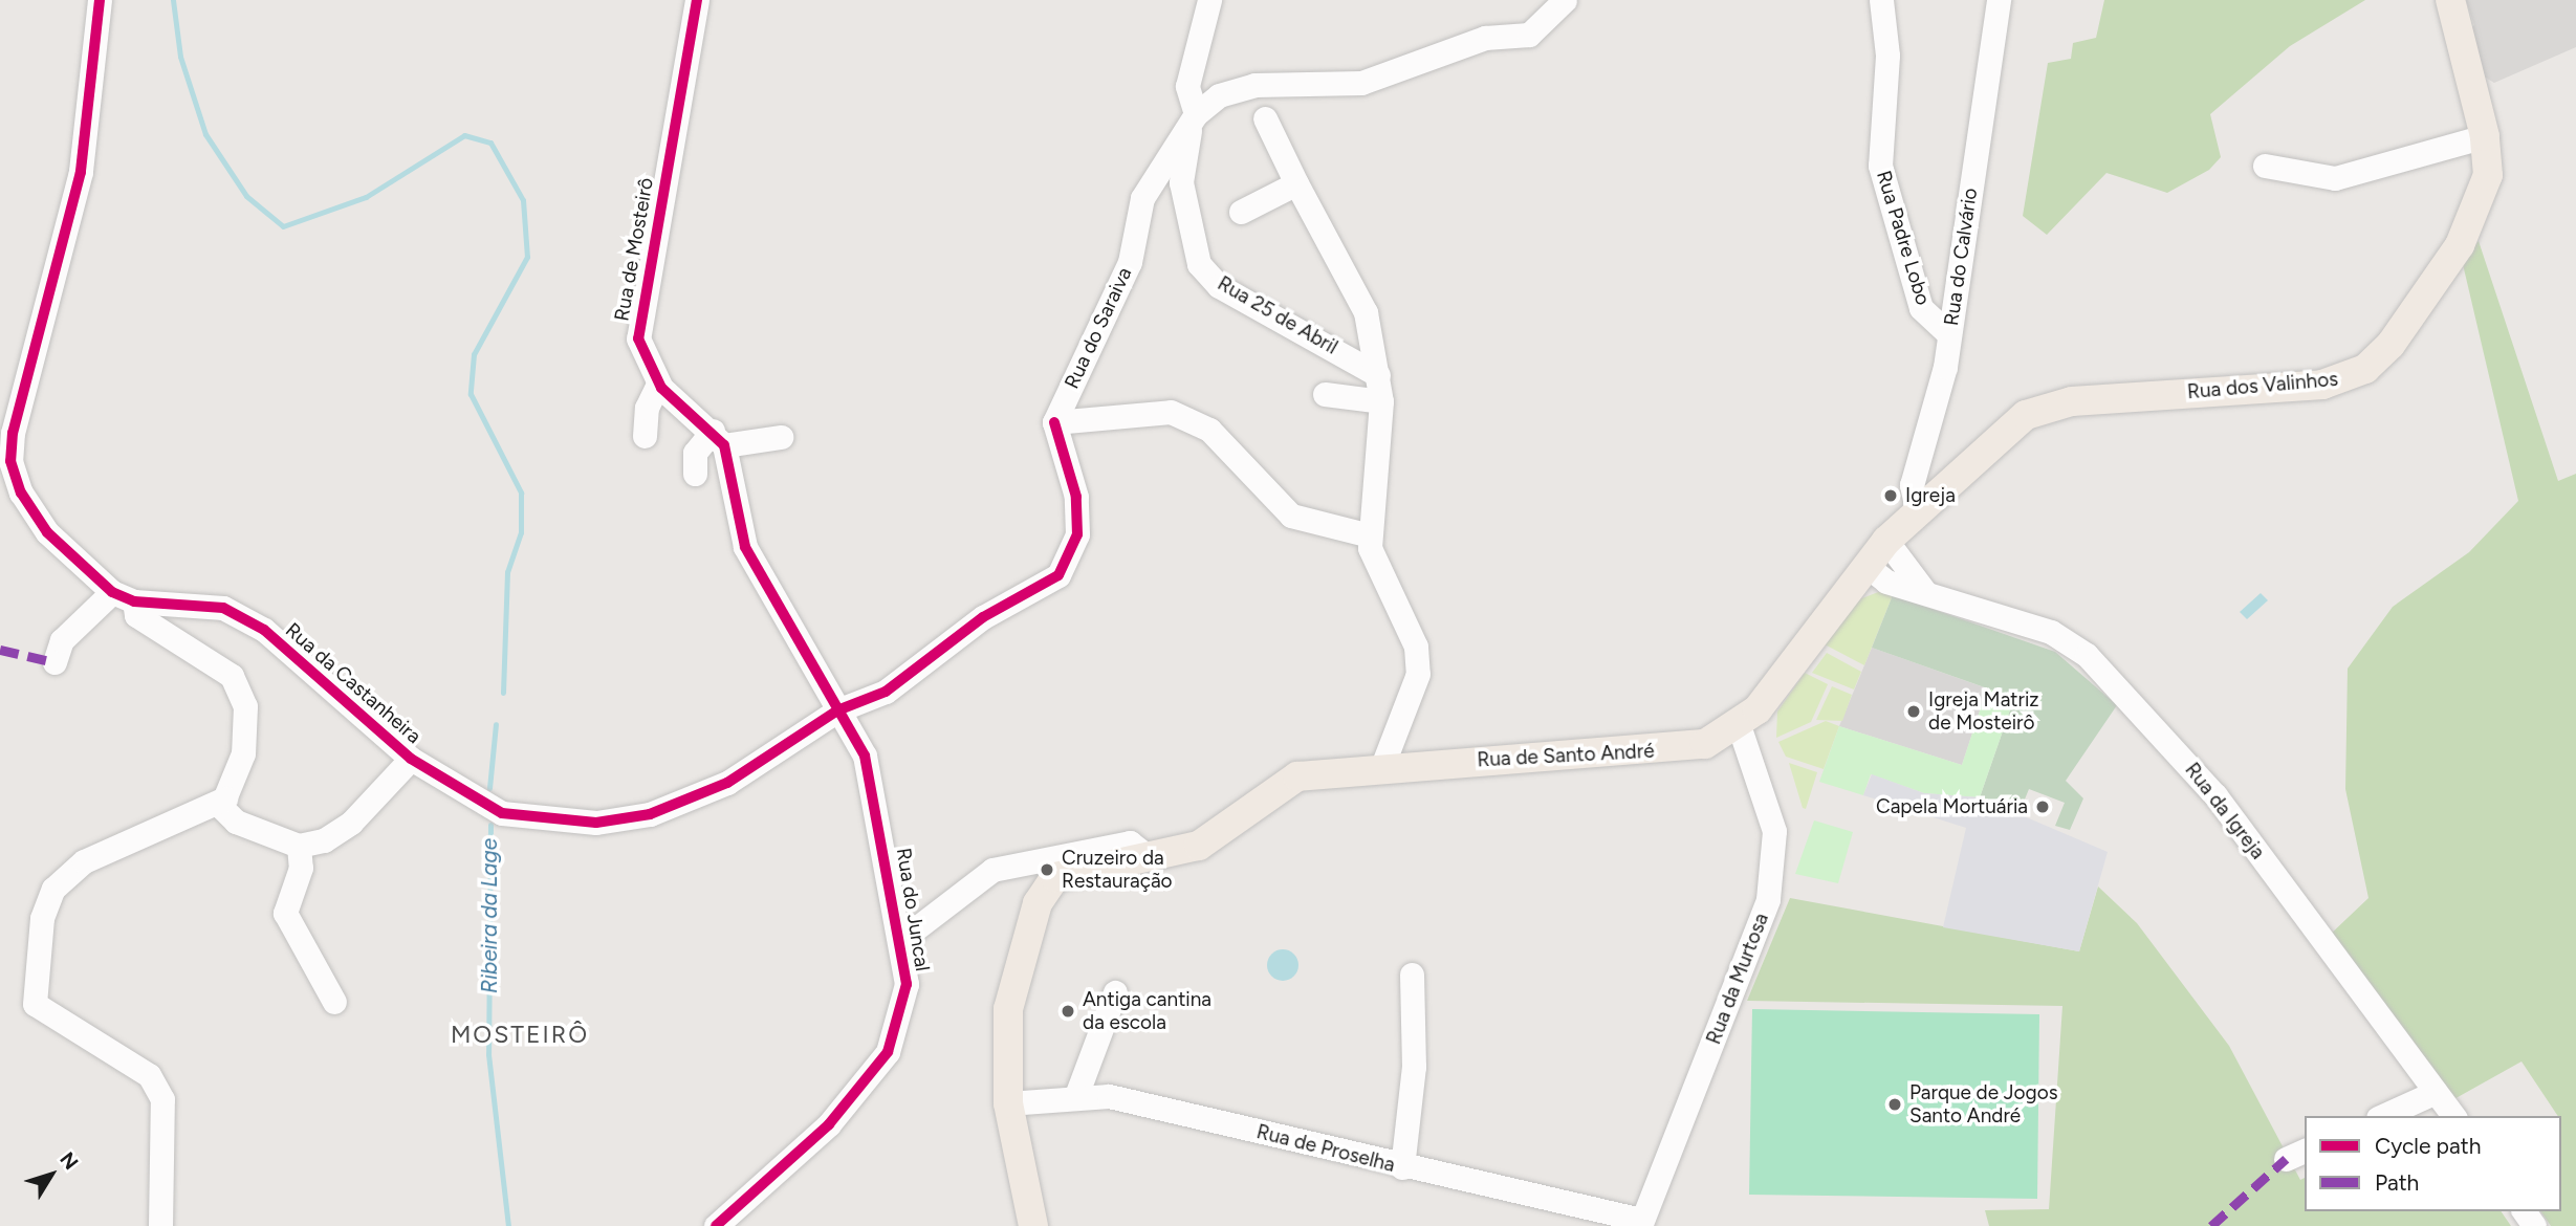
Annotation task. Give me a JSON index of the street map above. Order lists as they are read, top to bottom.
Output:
{
  "streets": {
    "main road": ["Rua dos Valinhos", "Rua de Santo André"],
    "street": [
      "Rua Padre Lobo",
      "Rua de Mosteirô",
      "Rua do Calvário",
      "Rua 25 de Abril",
      "Rua do Saraiva",
      "Rua da Castanheira",
      "Rua da Igreja",
      "Rua do Juncal",
      "Rua da Murtosa",
      "Rua de Proselha"
    ]
  },
  "crossings": [
    ["Rua Padre Lobo", "Rua do Calvário"],
    ["Rua do Calvário", "Rua dos Valinhos"],
    ["Rua do Calvário", "Rua de Santo André"],
    ["Rua 25 de Abril", "Rua do Saraiva"],
    ["Rua do Saraiva", "Rua da Castanheira"],
    ["Rua dos Valinhos", "Rua de Santo André"],
    ["Rua da Castanheira", "Rua do Juncal"],
    ["Rua de Santo André", "Rua da Igreja"],
    ["Rua de Santo André", "Rua da Murtosa"],
    ["Rua de Santo André", "Rua de Proselha"],
    ["Rua da Murtosa", "Rua de Proselha"]
  ],
  "districts": ["MOSTEIRÔ"],
  "water": ["Ribeira da Lage"],
  "places": [
    "Igreja",
    "Igreja Matriz de Mosteirô",
    "Capela Mortuária",
    "Cruzeiro da Restauração",
    "Antiga cantina da escola",
    "Parque de Jogos Santo André"
  ],
  "legend": ["Cycle path", "Path"],
  "north": "top right"
}
